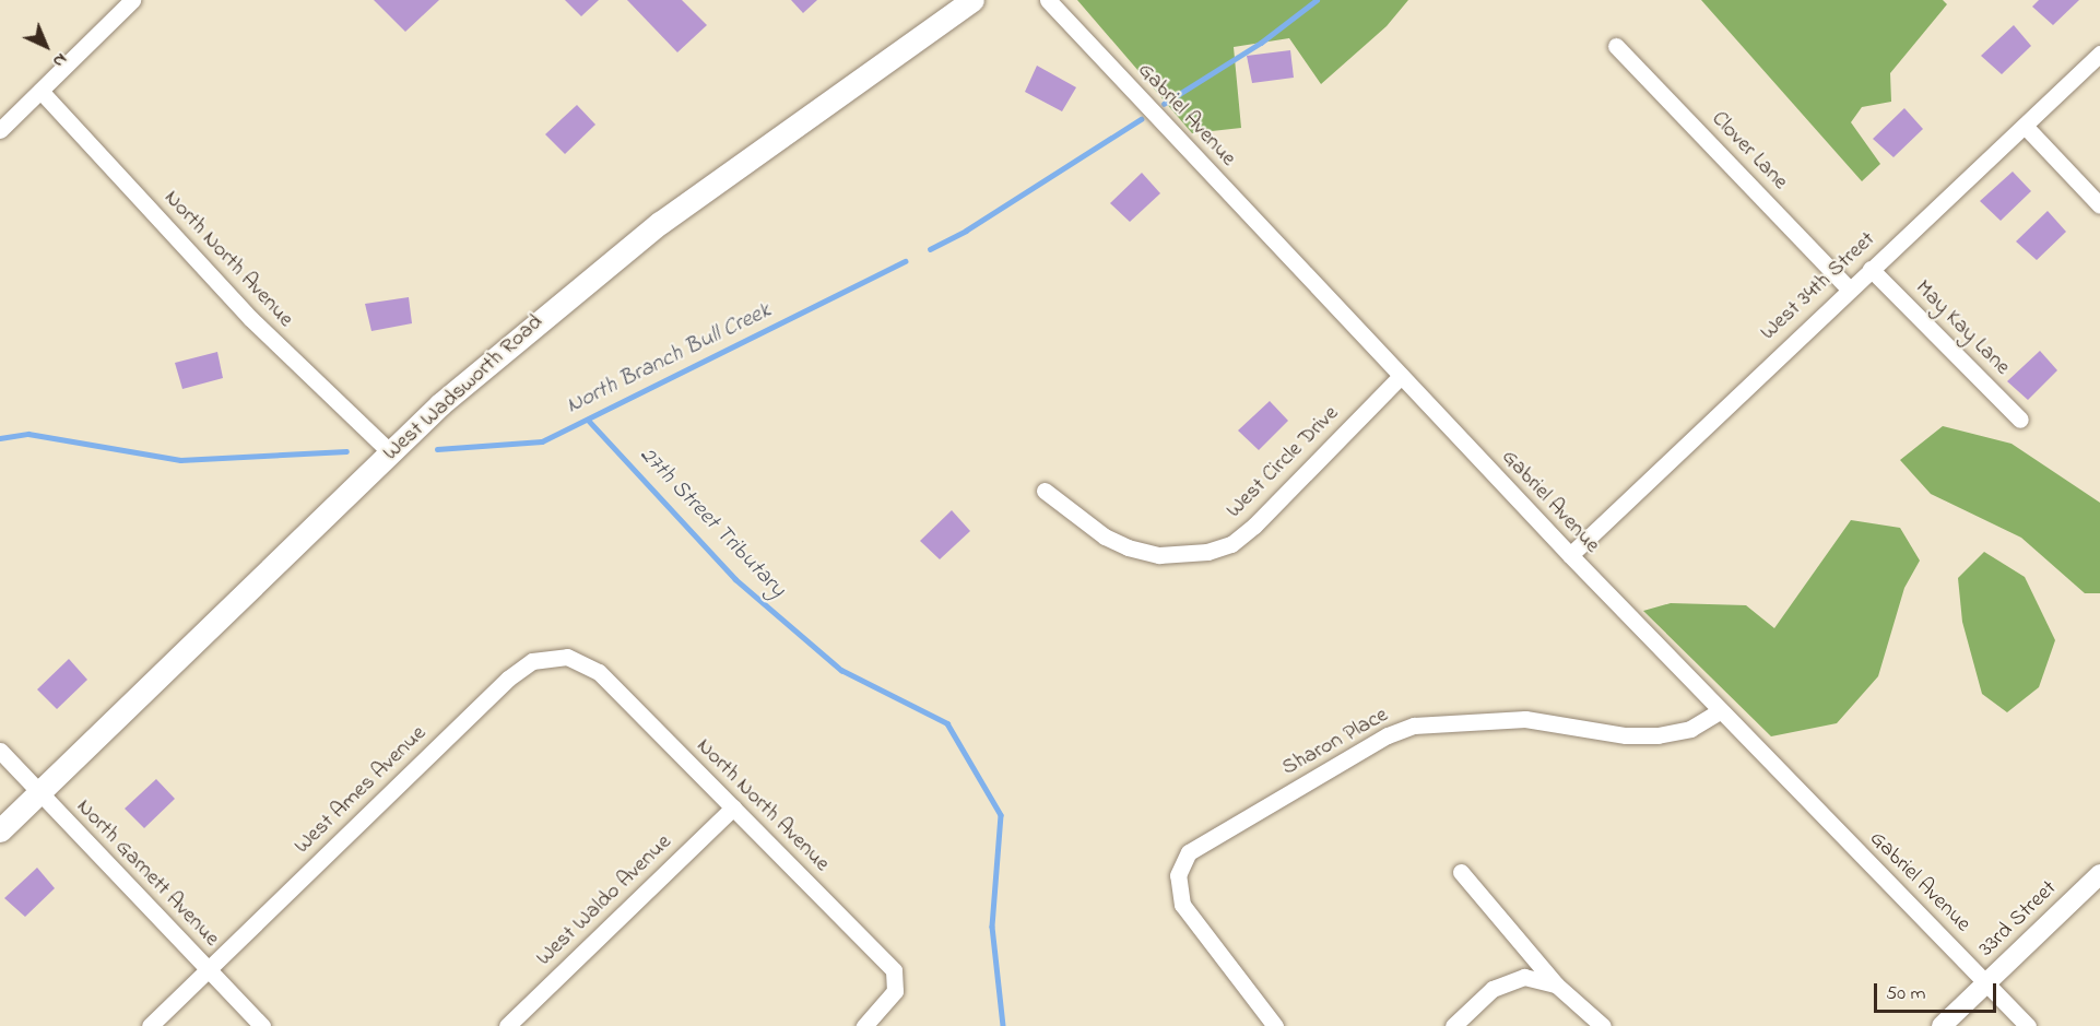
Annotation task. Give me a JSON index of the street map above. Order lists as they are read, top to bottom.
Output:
{
  "streets": {
    "main road": ["West Wadsworth Road"],
    "street": [
      "Gabriel Avenue",
      "Clover Lane",
      "North North Avenue",
      "West 34th Street",
      "May Kay Lane",
      "West Circle Drive",
      "Sharon Place",
      "West Ames Avenue",
      "North Garnett Avenue",
      "West Waldo Avenue",
      "33rd Street"
    ]
  },
  "crossings": [
    ["Gabriel Avenue", "West 34th Street"],
    ["Gabriel Avenue", "West Circle Drive"],
    ["Gabriel Avenue", "Sharon Place"],
    ["Gabriel Avenue", "33rd Street"],
    ["Clover Lane", "West 34th Street"],
    ["North North Avenue", "West Wadsworth Road"],
    ["North North Avenue", "West Ames Avenue"],
    ["North North Avenue", "West Waldo Avenue"],
    ["West 34th Street", "May Kay Lane"],
    ["West Wadsworth Road", "North Garnett Avenue"],
    ["West Ames Avenue", "North Garnett Avenue"]
  ],
  "water": ["North Branch Bull Creek", "27th Street Tributary"],
  "scale_bar": "50 m",
  "north": "bottom right"
}
